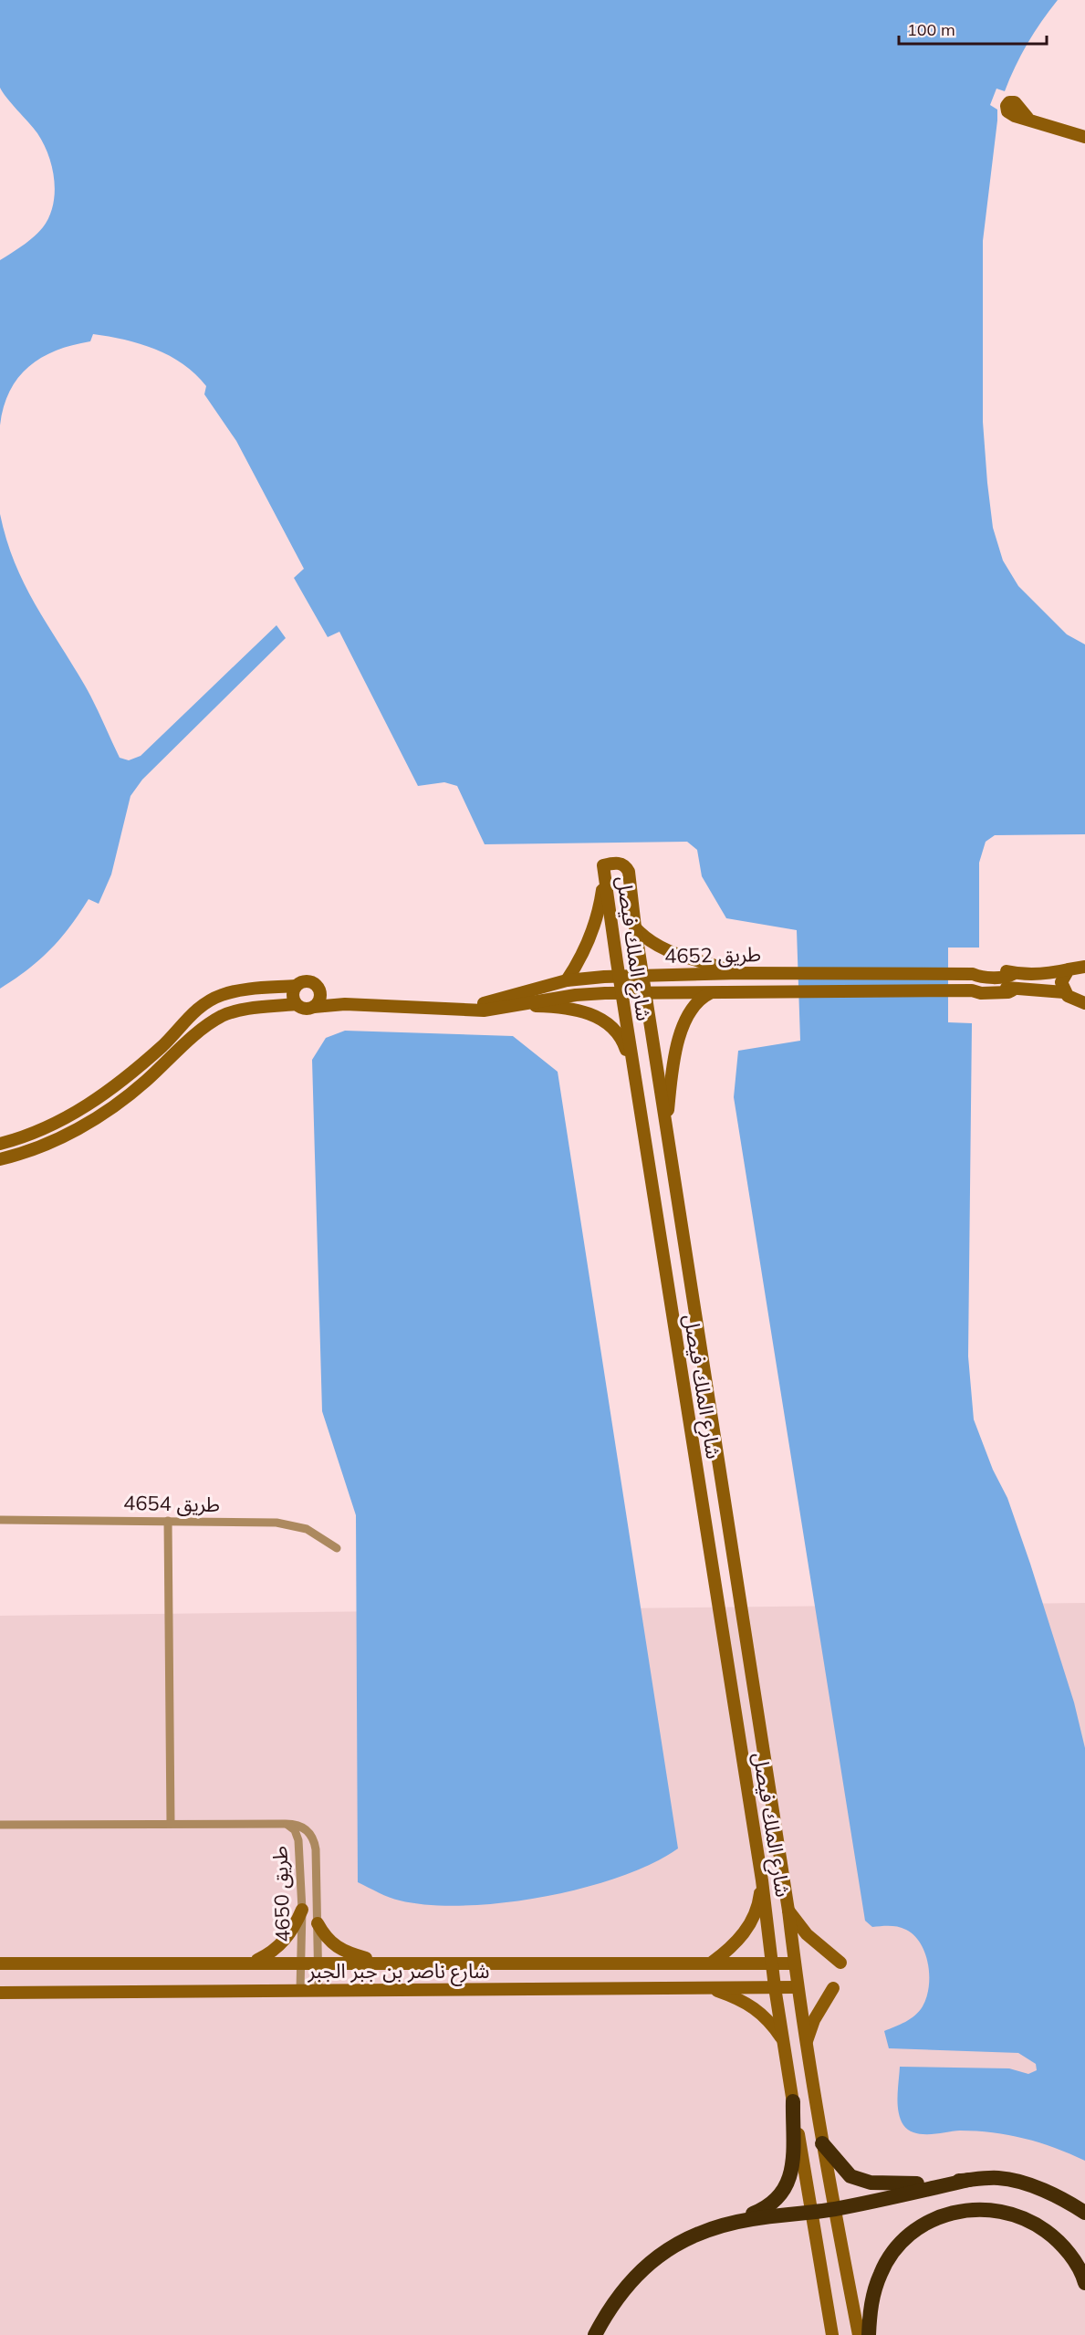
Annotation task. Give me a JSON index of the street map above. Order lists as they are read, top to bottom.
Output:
{
  "streets": {
    "street": [
      "شارع الملك فيصل",
      "طريق 4652",
      "طريق 4654",
      "طريق 4650",
      "شارع ناصر بن جبر الجبر"
    ]
  },
  "crossings": [
    ["شارع الملك فيصل", "طريق 4652"],
    ["شارع الملك فيصل", "شارع ناصر بن جبر الجبر"],
    ["طريق 4650", "شارع ناصر بن جبر الجبر"]
  ],
  "scale_bar": "100 m"
}
